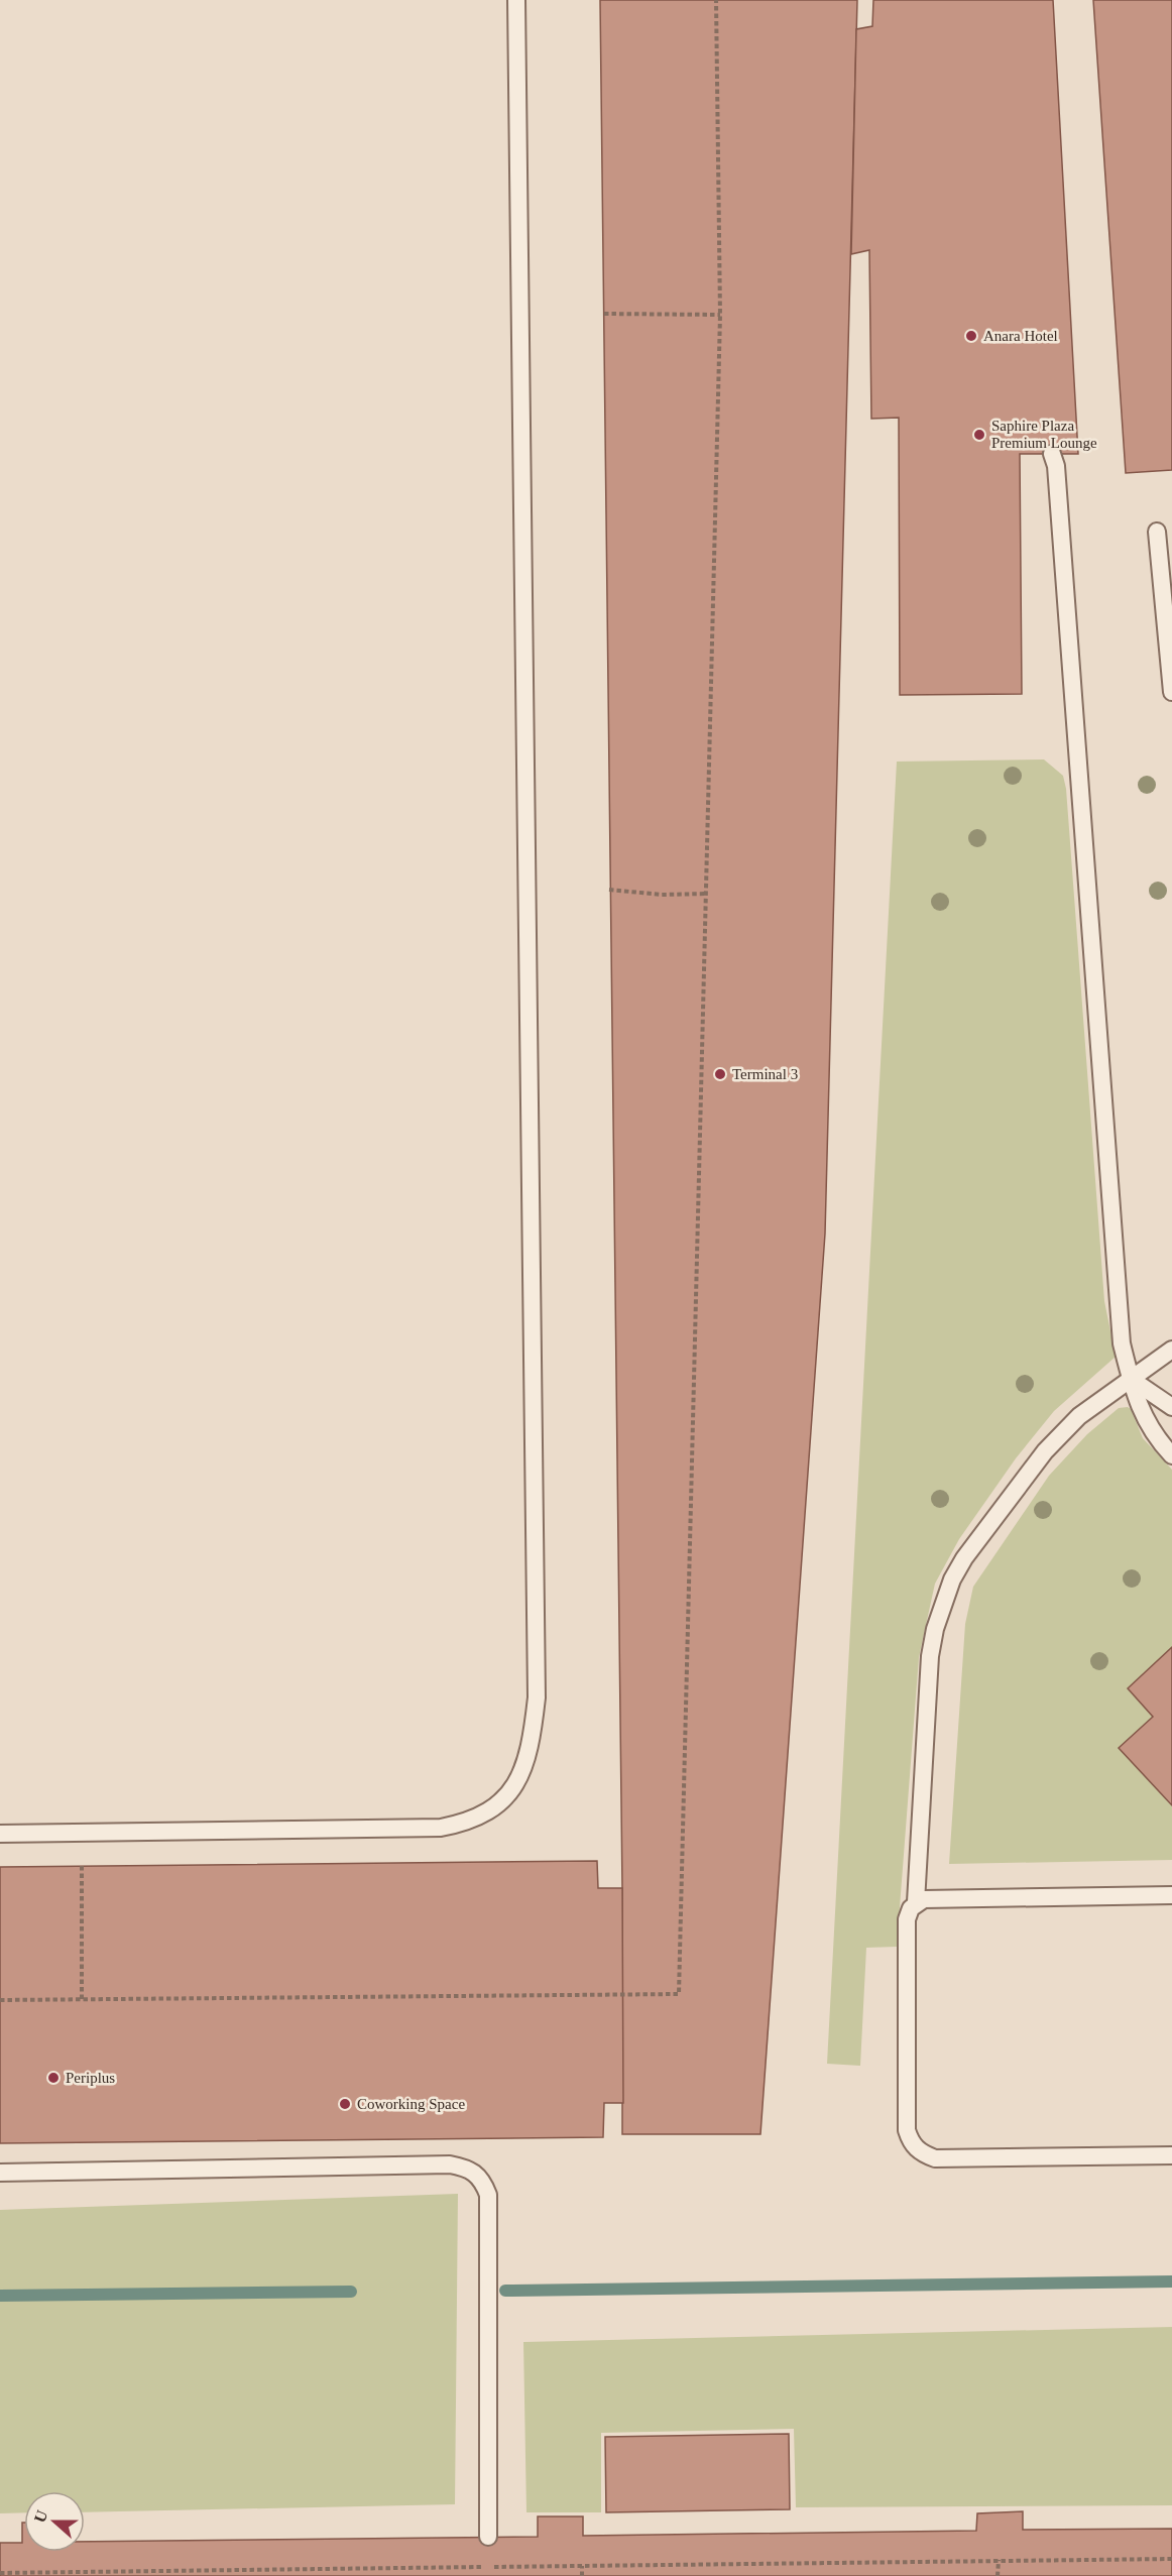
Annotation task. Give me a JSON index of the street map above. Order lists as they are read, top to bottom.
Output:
{
  "places": [
    "Anara Hotel",
    "Saphire Plaza Premium Lounge",
    "Terminal 3",
    "Periplus",
    "Coworking Space"
  ],
  "north": "left"
}
